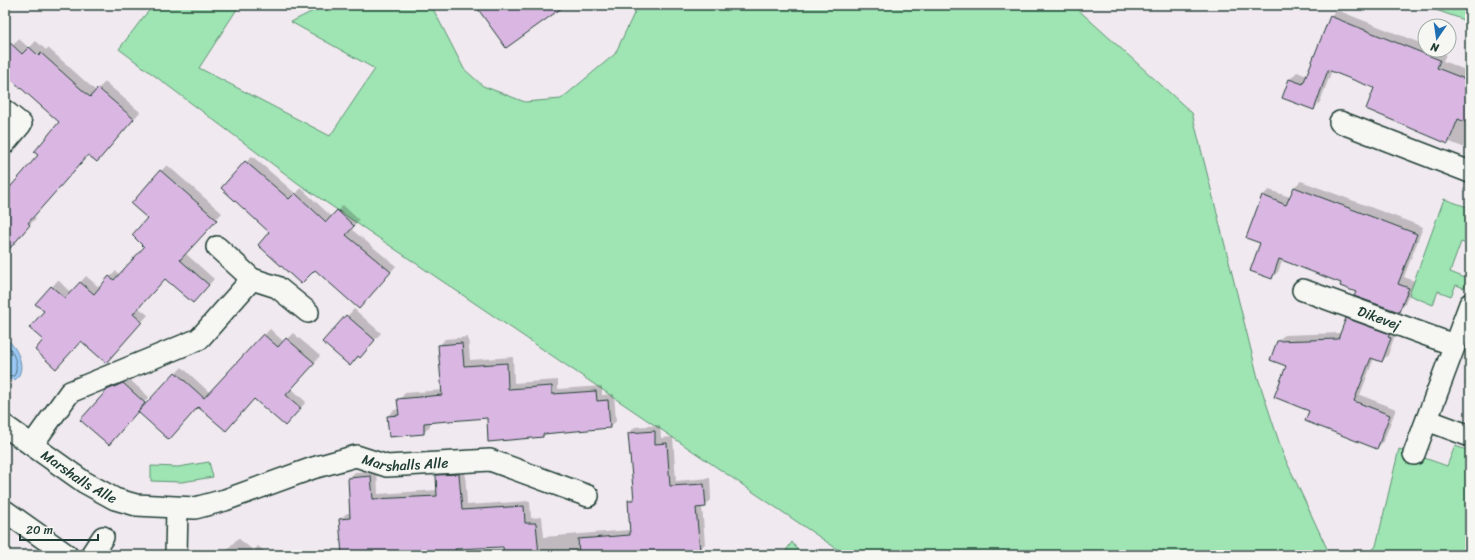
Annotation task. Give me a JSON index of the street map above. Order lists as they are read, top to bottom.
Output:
{
  "streets": {
    "street": ["Dikevej", "Marshalls Alle"]
  },
  "scale_bar": "20 m",
  "north": "bottom"
}
